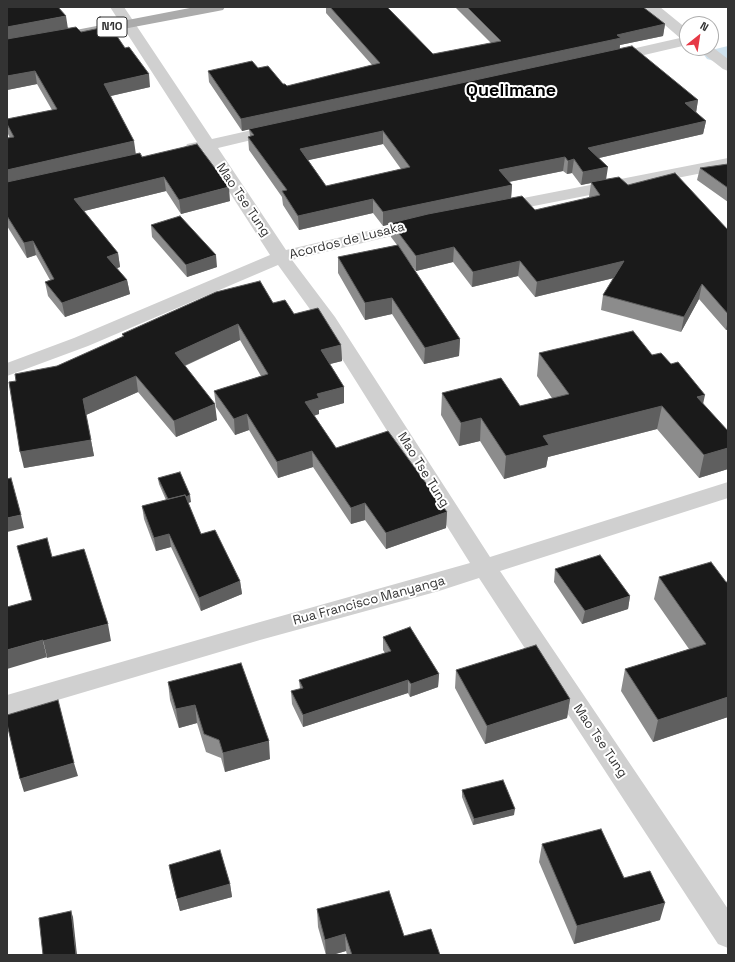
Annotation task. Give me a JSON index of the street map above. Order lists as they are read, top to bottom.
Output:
{
  "streets": {
    "main road": ["N10"],
    "street": ["Mao Tse Tung", "Acordos de Lusaka", "Rua Francisco Manyanga"]
  },
  "crossings": [
    ["N10", "Mao Tse Tung"],
    ["Mao Tse Tung", "Acordos de Lusaka"],
    ["Mao Tse Tung", "Rua Francisco Manyanga"]
  ],
  "districts": ["Quelimane"],
  "north": "top right"
}
